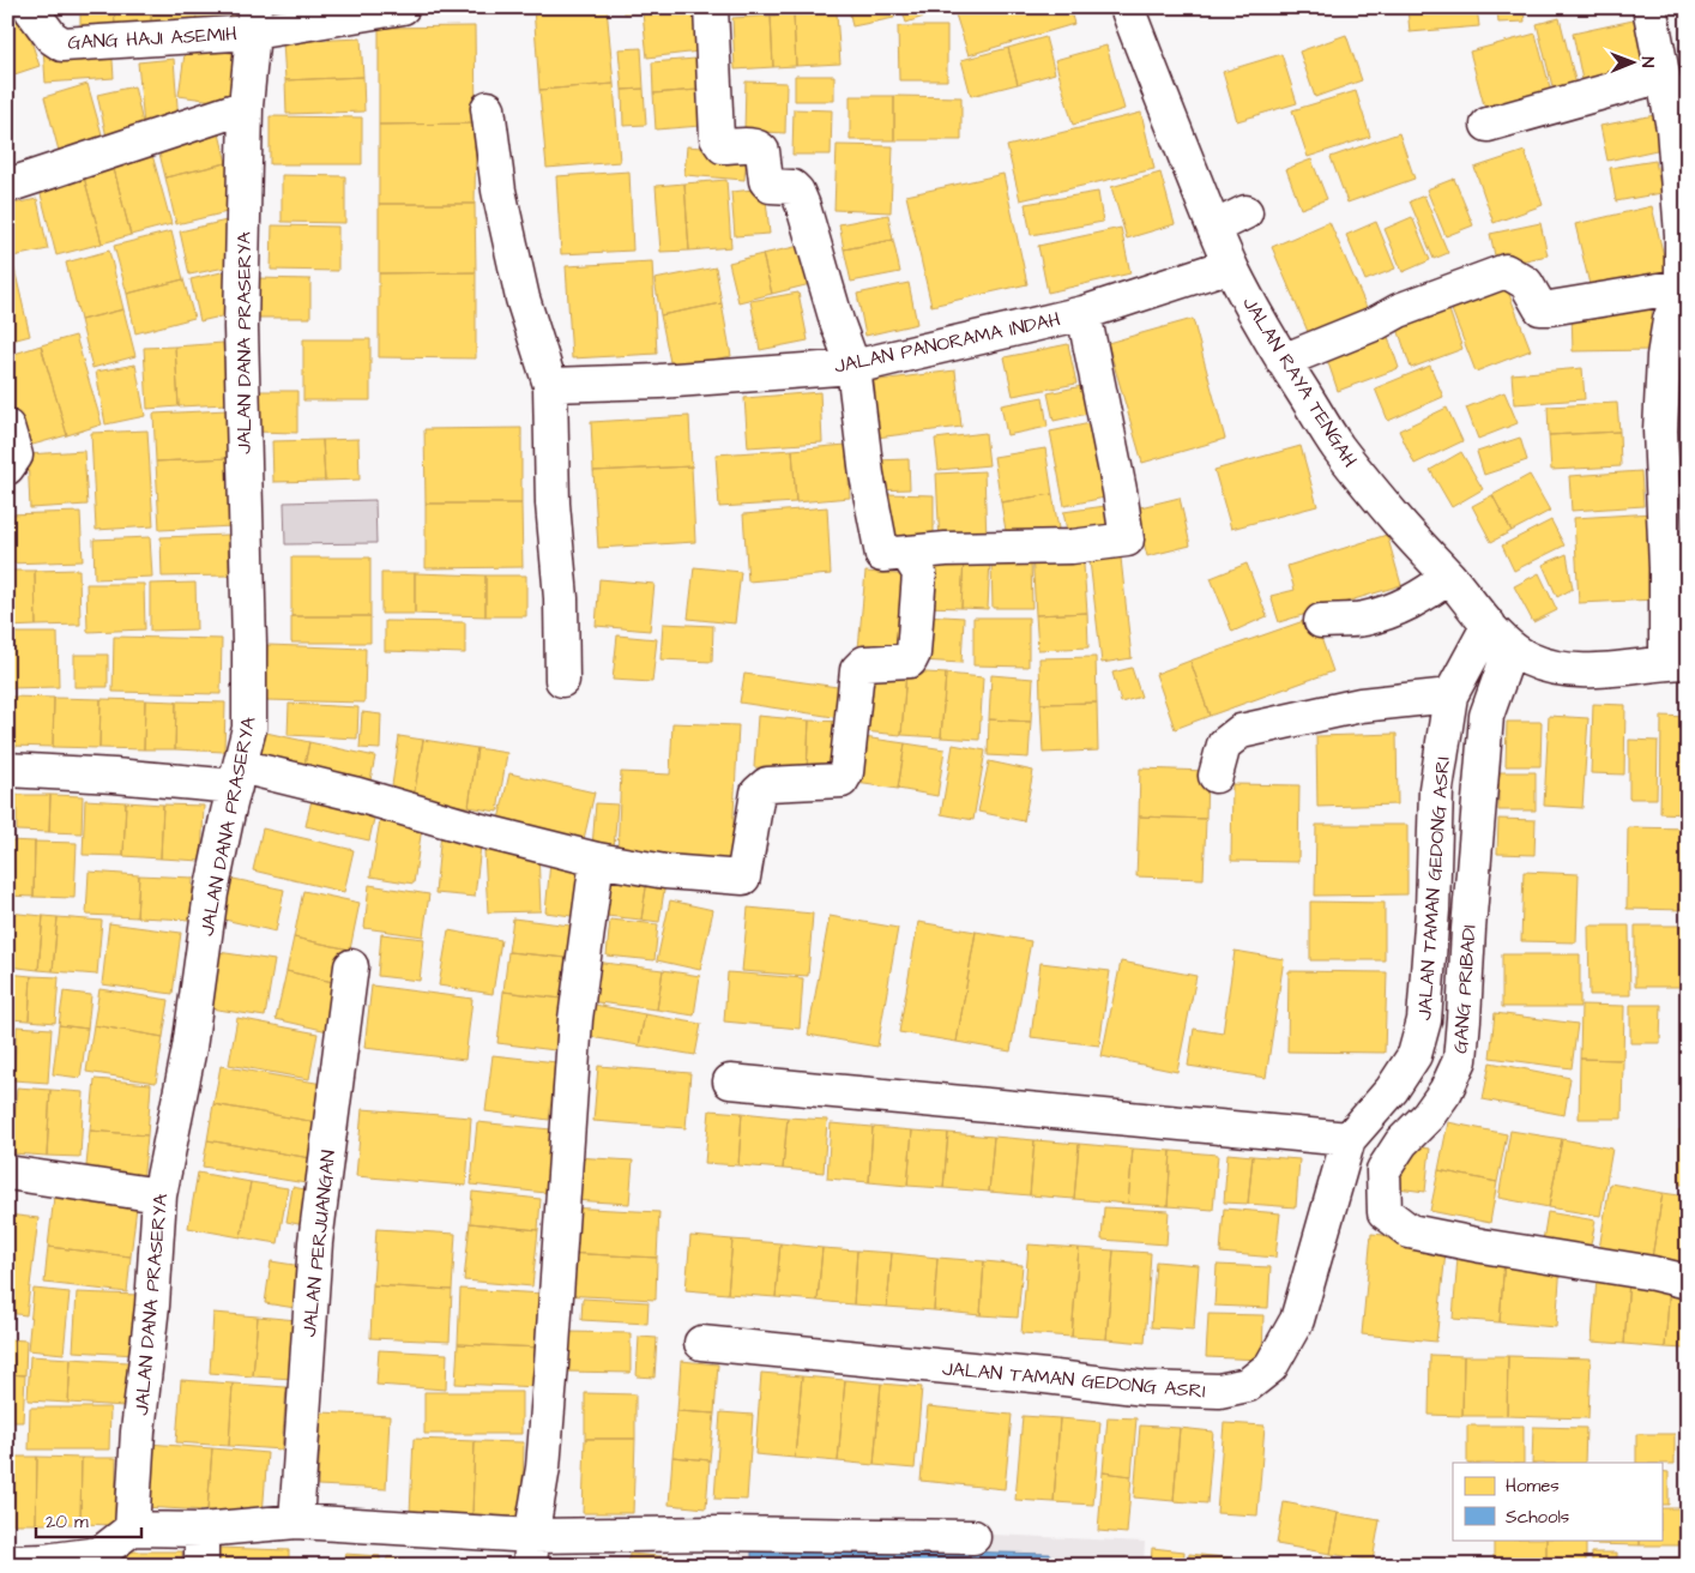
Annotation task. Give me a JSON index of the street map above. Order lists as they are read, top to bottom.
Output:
{
  "streets": {
    "street": [
      "GANG HAJI ASEMIH",
      "JALAN PANORAMA INDAH",
      "JALAN DANA PRASERYA",
      "JALAN RAYA TENGAH",
      "JALAN TAMAN GEDONG ASRI",
      "GANG PRIBADI",
      "JALAN PERJUANGAN"
    ]
  },
  "crossings": [
    ["GANG HAJI ASEMIH", "JALAN DANA PRASERYA"],
    ["JALAN PANORAMA INDAH", "JALAN RAYA TENGAH"],
    ["JALAN RAYA TENGAH", "JALAN TAMAN GEDONG ASRI"],
    ["JALAN RAYA TENGAH", "GANG PRIBADI"]
  ],
  "legend": ["Homes", "Schools"],
  "scale_bar": "20 m",
  "north": "right"
}
